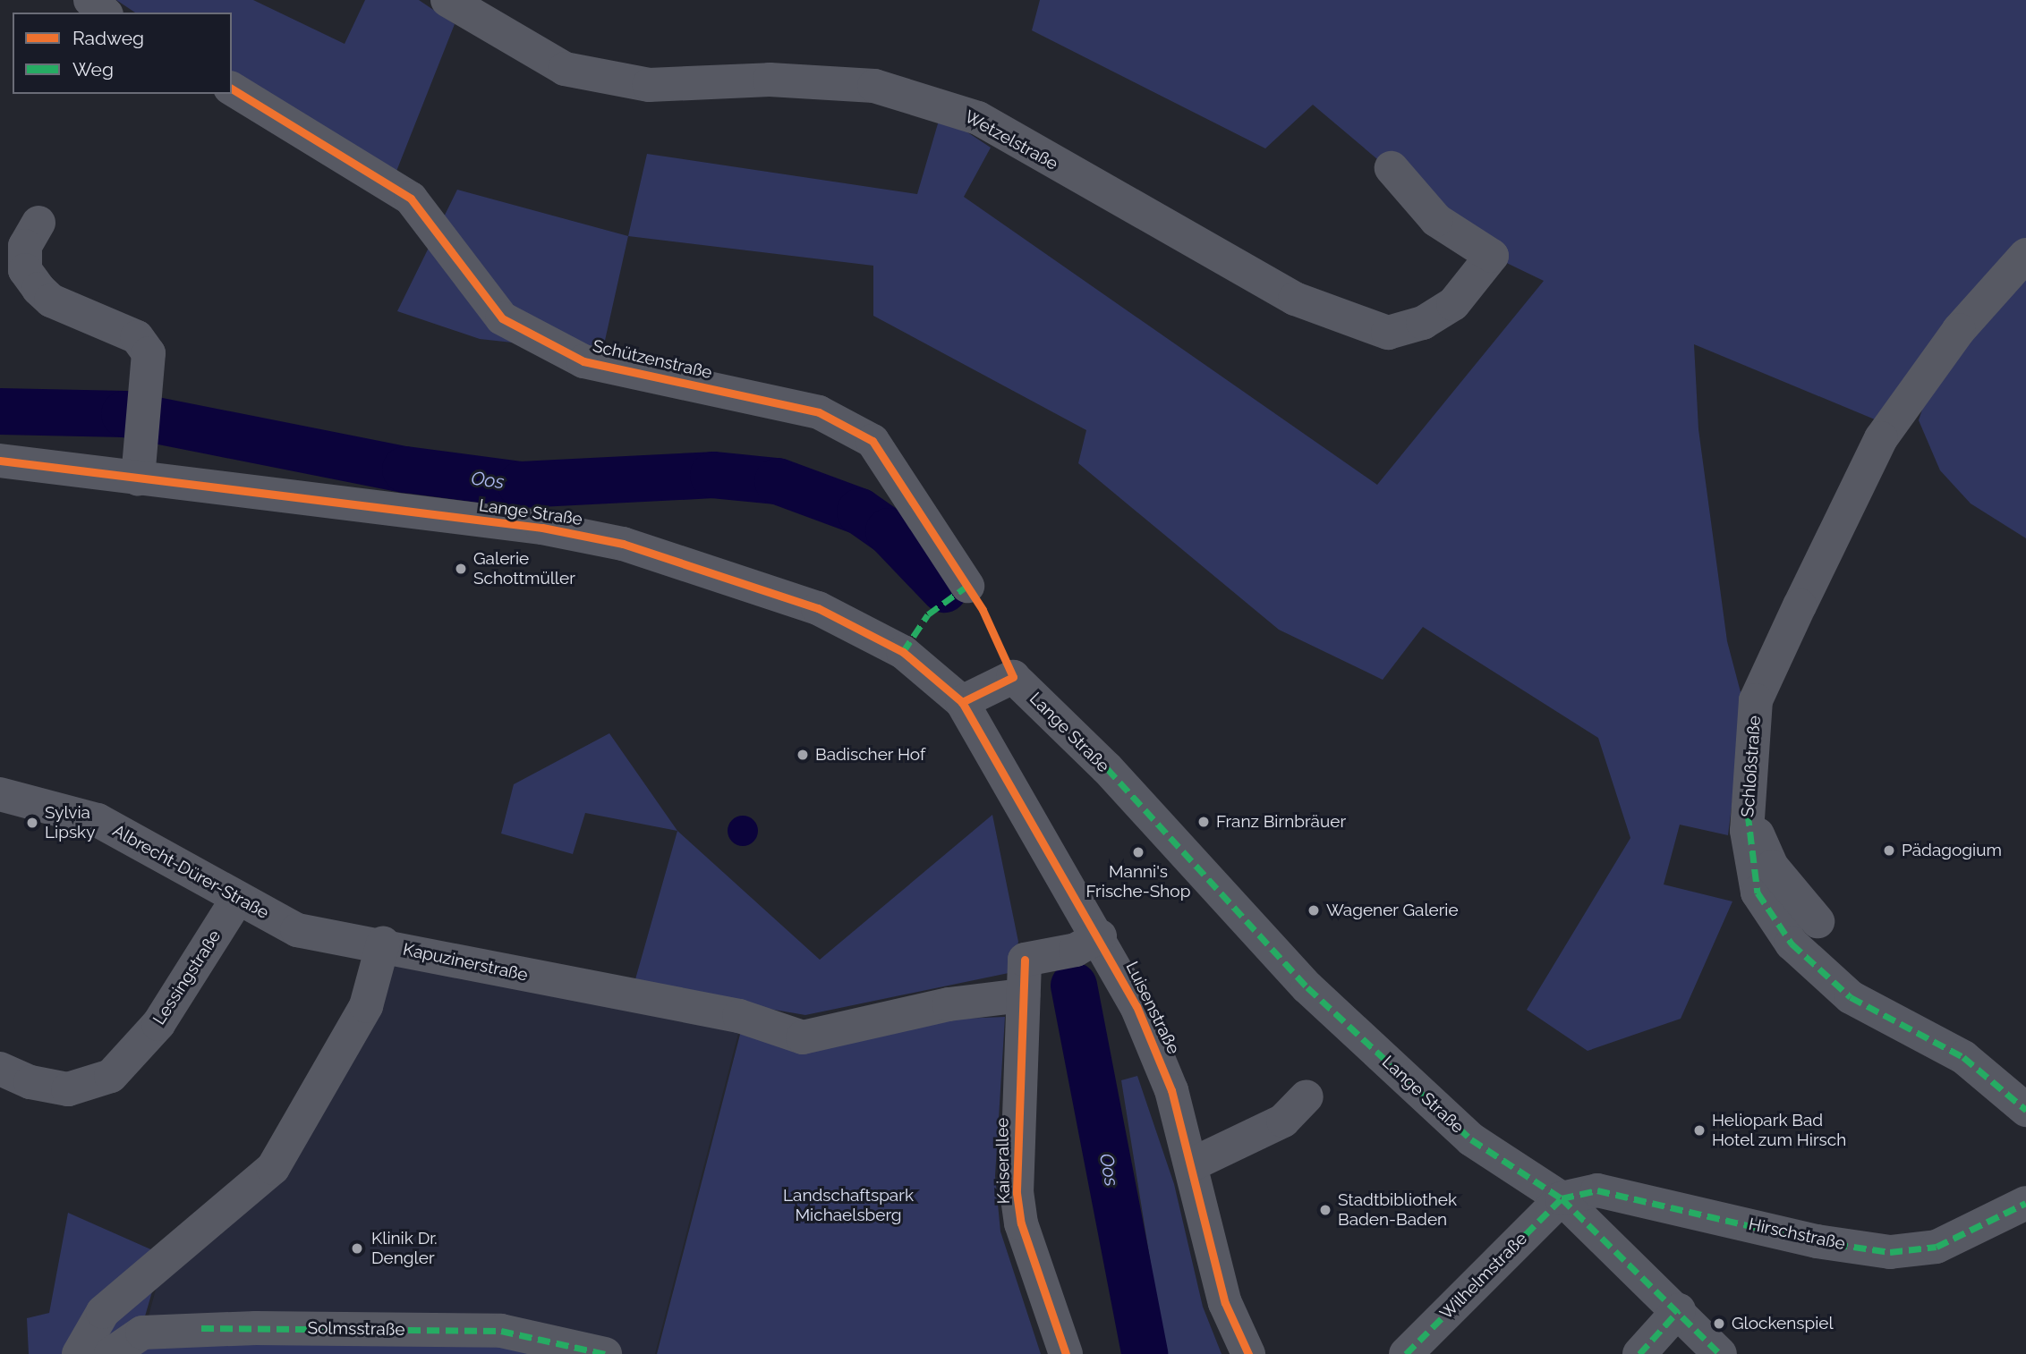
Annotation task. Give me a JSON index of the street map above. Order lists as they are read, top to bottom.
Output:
{
  "streets": {
    "street": [
      "Wetzelstraße",
      "Schützenstraße",
      "Lange Straße",
      "Schloßstraße",
      "Albrecht-Dürer-Straße",
      "Kapuzinerstraße",
      "Lessingstraße",
      "Luisenstraße",
      "Kaiserallee",
      "Hirschstraße",
      "Wilhelmstraße",
      "Solmsstraße"
    ]
  },
  "crossings": [
    ["Lange Straße", "Luisenstraße"],
    ["Lange Straße", "Hirschstraße"],
    ["Lange Straße", "Wilhelmstraße"],
    ["Albrecht-Dürer-Straße", "Kapuzinerstraße"],
    ["Albrecht-Dürer-Straße", "Lessingstraße"],
    ["Kapuzinerstraße", "Kaiserallee"],
    ["Luisenstraße", "Kaiserallee"],
    ["Hirschstraße", "Wilhelmstraße"]
  ],
  "water": ["Oos"],
  "parks": ["Landschaftspark Michaelsberg"],
  "places": [
    "Galerie Schottmüller",
    "Badischer Hof",
    "Franz Birnbräuer",
    "Sylvia Lipsky",
    "Pädagogium",
    "Manni's Frische-Shop",
    "Wagener Galerie",
    "Heliopark Bad Hotel zum Hirsch",
    "Stadtbibliothek Baden-Baden",
    "Klinik Dr. Dengler",
    "Glockenspiel"
  ],
  "legend": ["Radweg", "Weg"]
}
